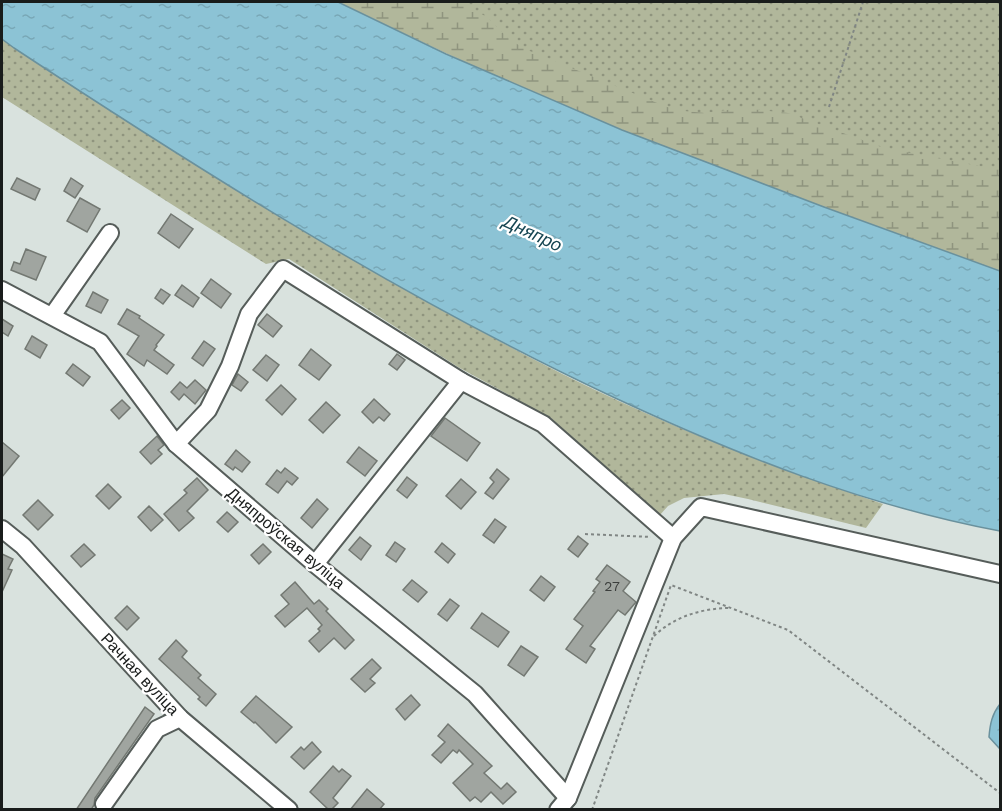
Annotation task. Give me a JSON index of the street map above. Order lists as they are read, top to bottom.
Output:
{
  "streets": {
    "street": ["Дняпроўская вуліца", "Рачная вуліца"]
  },
  "water": ["Дняпро"],
  "house_numbers": ["27"]
}
